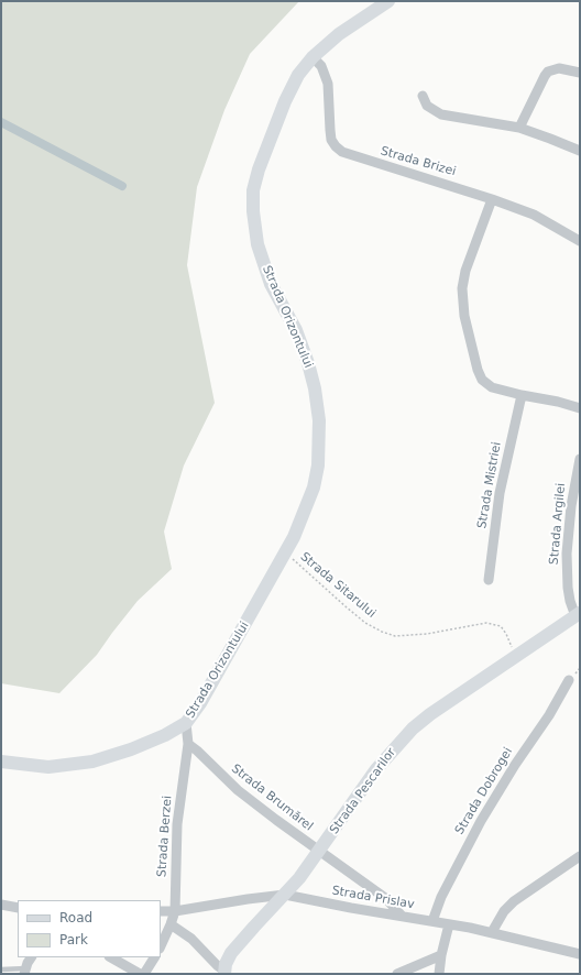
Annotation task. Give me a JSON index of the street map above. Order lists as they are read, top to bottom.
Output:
{
  "streets": {
    "street": [
      "Strada Brizei",
      "Strada Orizontului",
      "Strada Mistriei",
      "Strada Argilei",
      "Strada Pescarilor",
      "Strada Dobrogei",
      "Strada Brumărel",
      "Strada Berzei",
      "Strada Prislav"
    ],
    "path": ["Strada Sitarului"]
  },
  "crossings": [
    ["Strada Brizei", "Strada Orizontului"],
    ["Strada Orizontului", "Strada Sitarului"],
    ["Strada Orizontului", "Strada Berzei"],
    ["Strada Argilei", "Strada Pescarilor"],
    ["Strada Sitarului", "Strada Pescarilor"],
    ["Strada Pescarilor", "Strada Brumărel"],
    ["Strada Pescarilor", "Strada Prislav"],
    ["Strada Dobrogei", "Strada Prislav"],
    ["Strada Brumărel", "Strada Berzei"],
    ["Strada Brumărel", "Strada Prislav"],
    ["Strada Berzei", "Strada Prislav"]
  ],
  "legend": ["Road", "Park"]
}
